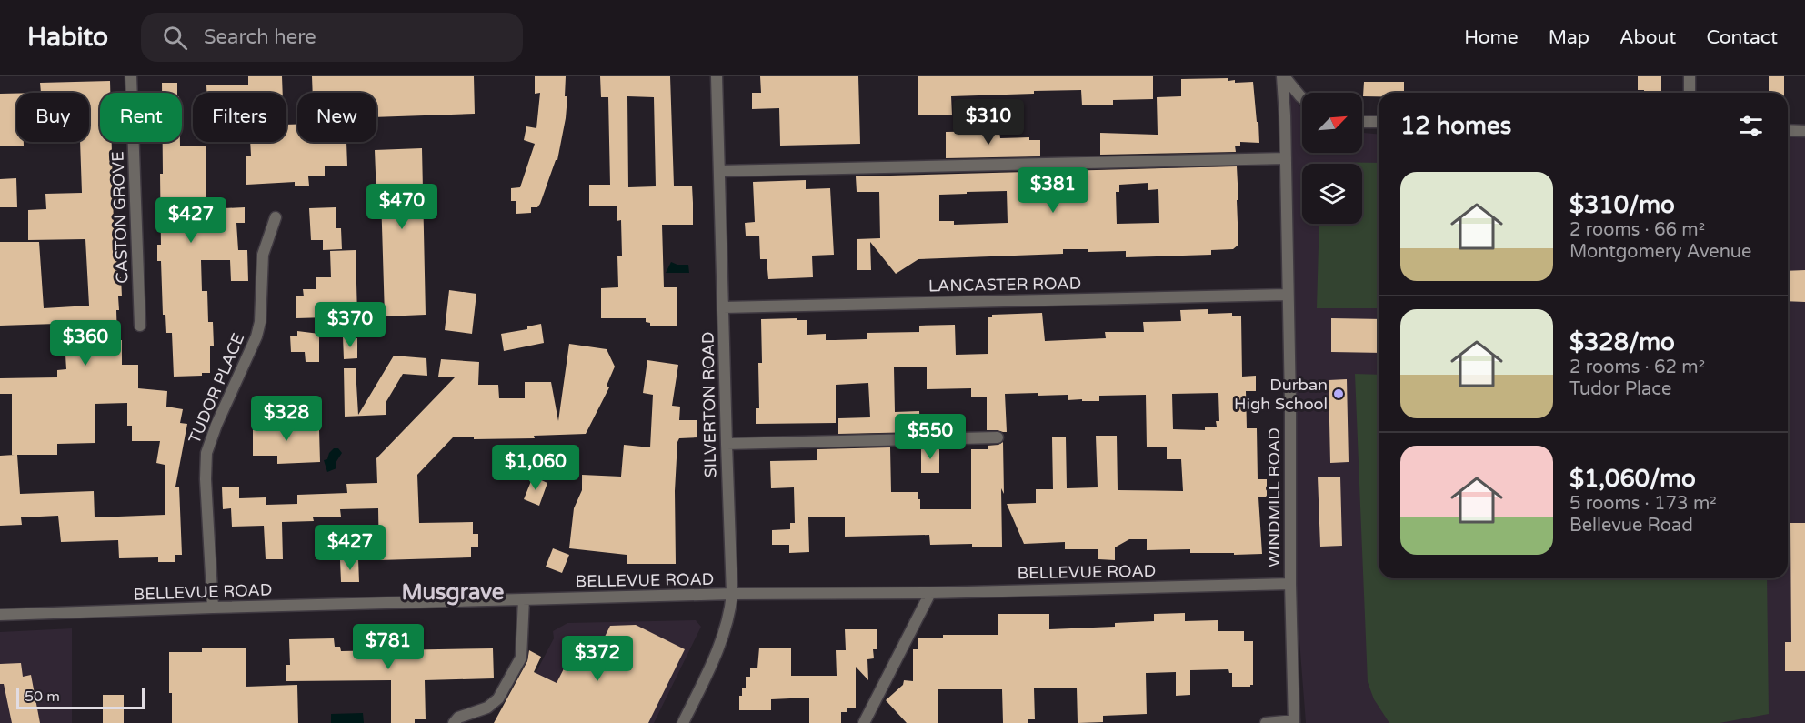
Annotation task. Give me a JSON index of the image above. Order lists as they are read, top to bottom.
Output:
{
  "streets": {
    "street": [
      "CASTON GROVE",
      "LANCASTER ROAD",
      "TUDOR PLACE",
      "SILVERTON ROAD",
      "WINDMILL ROAD",
      "BELLEVUE ROAD"
    ]
  },
  "crossings": [
    ["LANCASTER ROAD", "SILVERTON ROAD"],
    ["LANCASTER ROAD", "WINDMILL ROAD"],
    ["TUDOR PLACE", "BELLEVUE ROAD"],
    ["SILVERTON ROAD", "BELLEVUE ROAD"],
    ["WINDMILL ROAD", "BELLEVUE ROAD"]
  ],
  "districts": ["Musgrave"],
  "places": ["Durban High School"],
  "scale_bar": "50 m",
  "north": "top right",
  "page": {
    "header": "Habito",
    "search": "Search here",
    "nav": [
      "Home",
      "Map",
      "About",
      "Contact"
    ],
    "chip": [
      "Buy",
      "Rent",
      "Filters",
      "New"
    ],
    "heading": "12 homes",
    "price": [
      "$310",
      "$381",
      "$470",
      "$427",
      "$370",
      "$360",
      "$328",
      "$550",
      "$1,060",
      "$427",
      "$781",
      "$372"
    ],
    "list": [
      {
        "name": "$310/mo",
        "note": "2 rooms · 66 m² · Montgomery Avenue"
      },
      {
        "name": "$328/mo",
        "note": "2 rooms · 62 m² · Tudor Place"
      },
      {
        "name": "$1,060/mo",
        "note": "5 rooms · 173 m² · Bellevue Road"
      }
    ],
    "scale": "50 m"
  }
}
